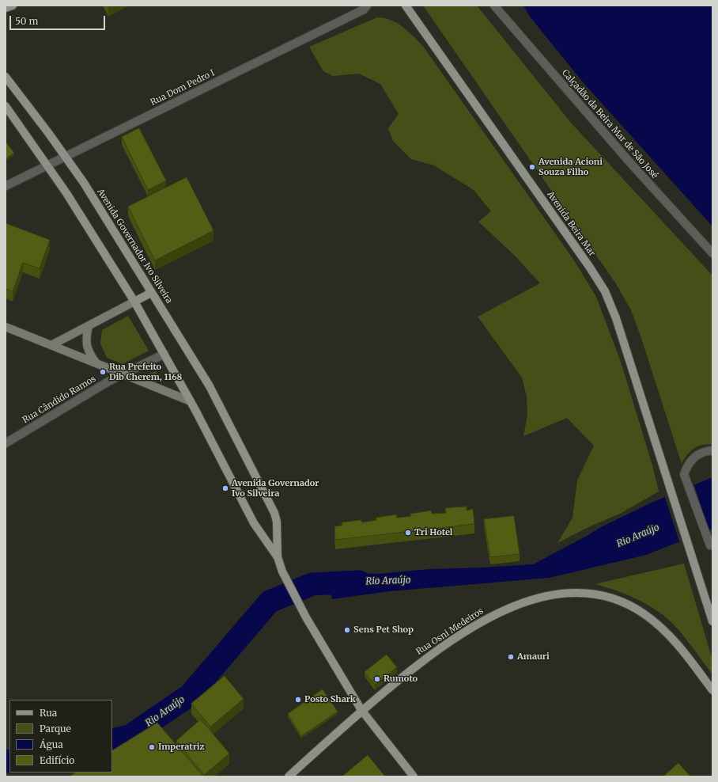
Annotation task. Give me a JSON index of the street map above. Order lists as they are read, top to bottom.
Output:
{
  "streets": {
    "main road": ["Avenida Beira Mar", "Avenida Governador Ivo Silveira", "Rua Osni Medeiros"],
    "street": ["Rua Dom Pedro I", "Calçadão da Beira Mar de São José", "Rua Cândido Ramos"]
  },
  "crossings": [
    ["Rua Dom Pedro I", "Avenida Governador Ivo Silveira"],
    ["Avenida Governador Ivo Silveira", "Rua Cândido Ramos"],
    ["Avenida Governador Ivo Silveira", "Rua Osni Medeiros"]
  ],
  "water": ["Rio Araújo"],
  "places": [
    "Avenida Acioni Souza Filho",
    "Rua Prefeito Dib Cherem, 1168",
    "Avenida Governador Ivo Silveira",
    "Tri Hotel",
    "Sens Pet Shop",
    "Amauri",
    "Rumoto",
    "Posto Shark",
    "Imperatriz"
  ],
  "legend": [
    "Rua",
    "Parque",
    "Água",
    "Edifício"
  ],
  "scale_bar": "50 m"
}
